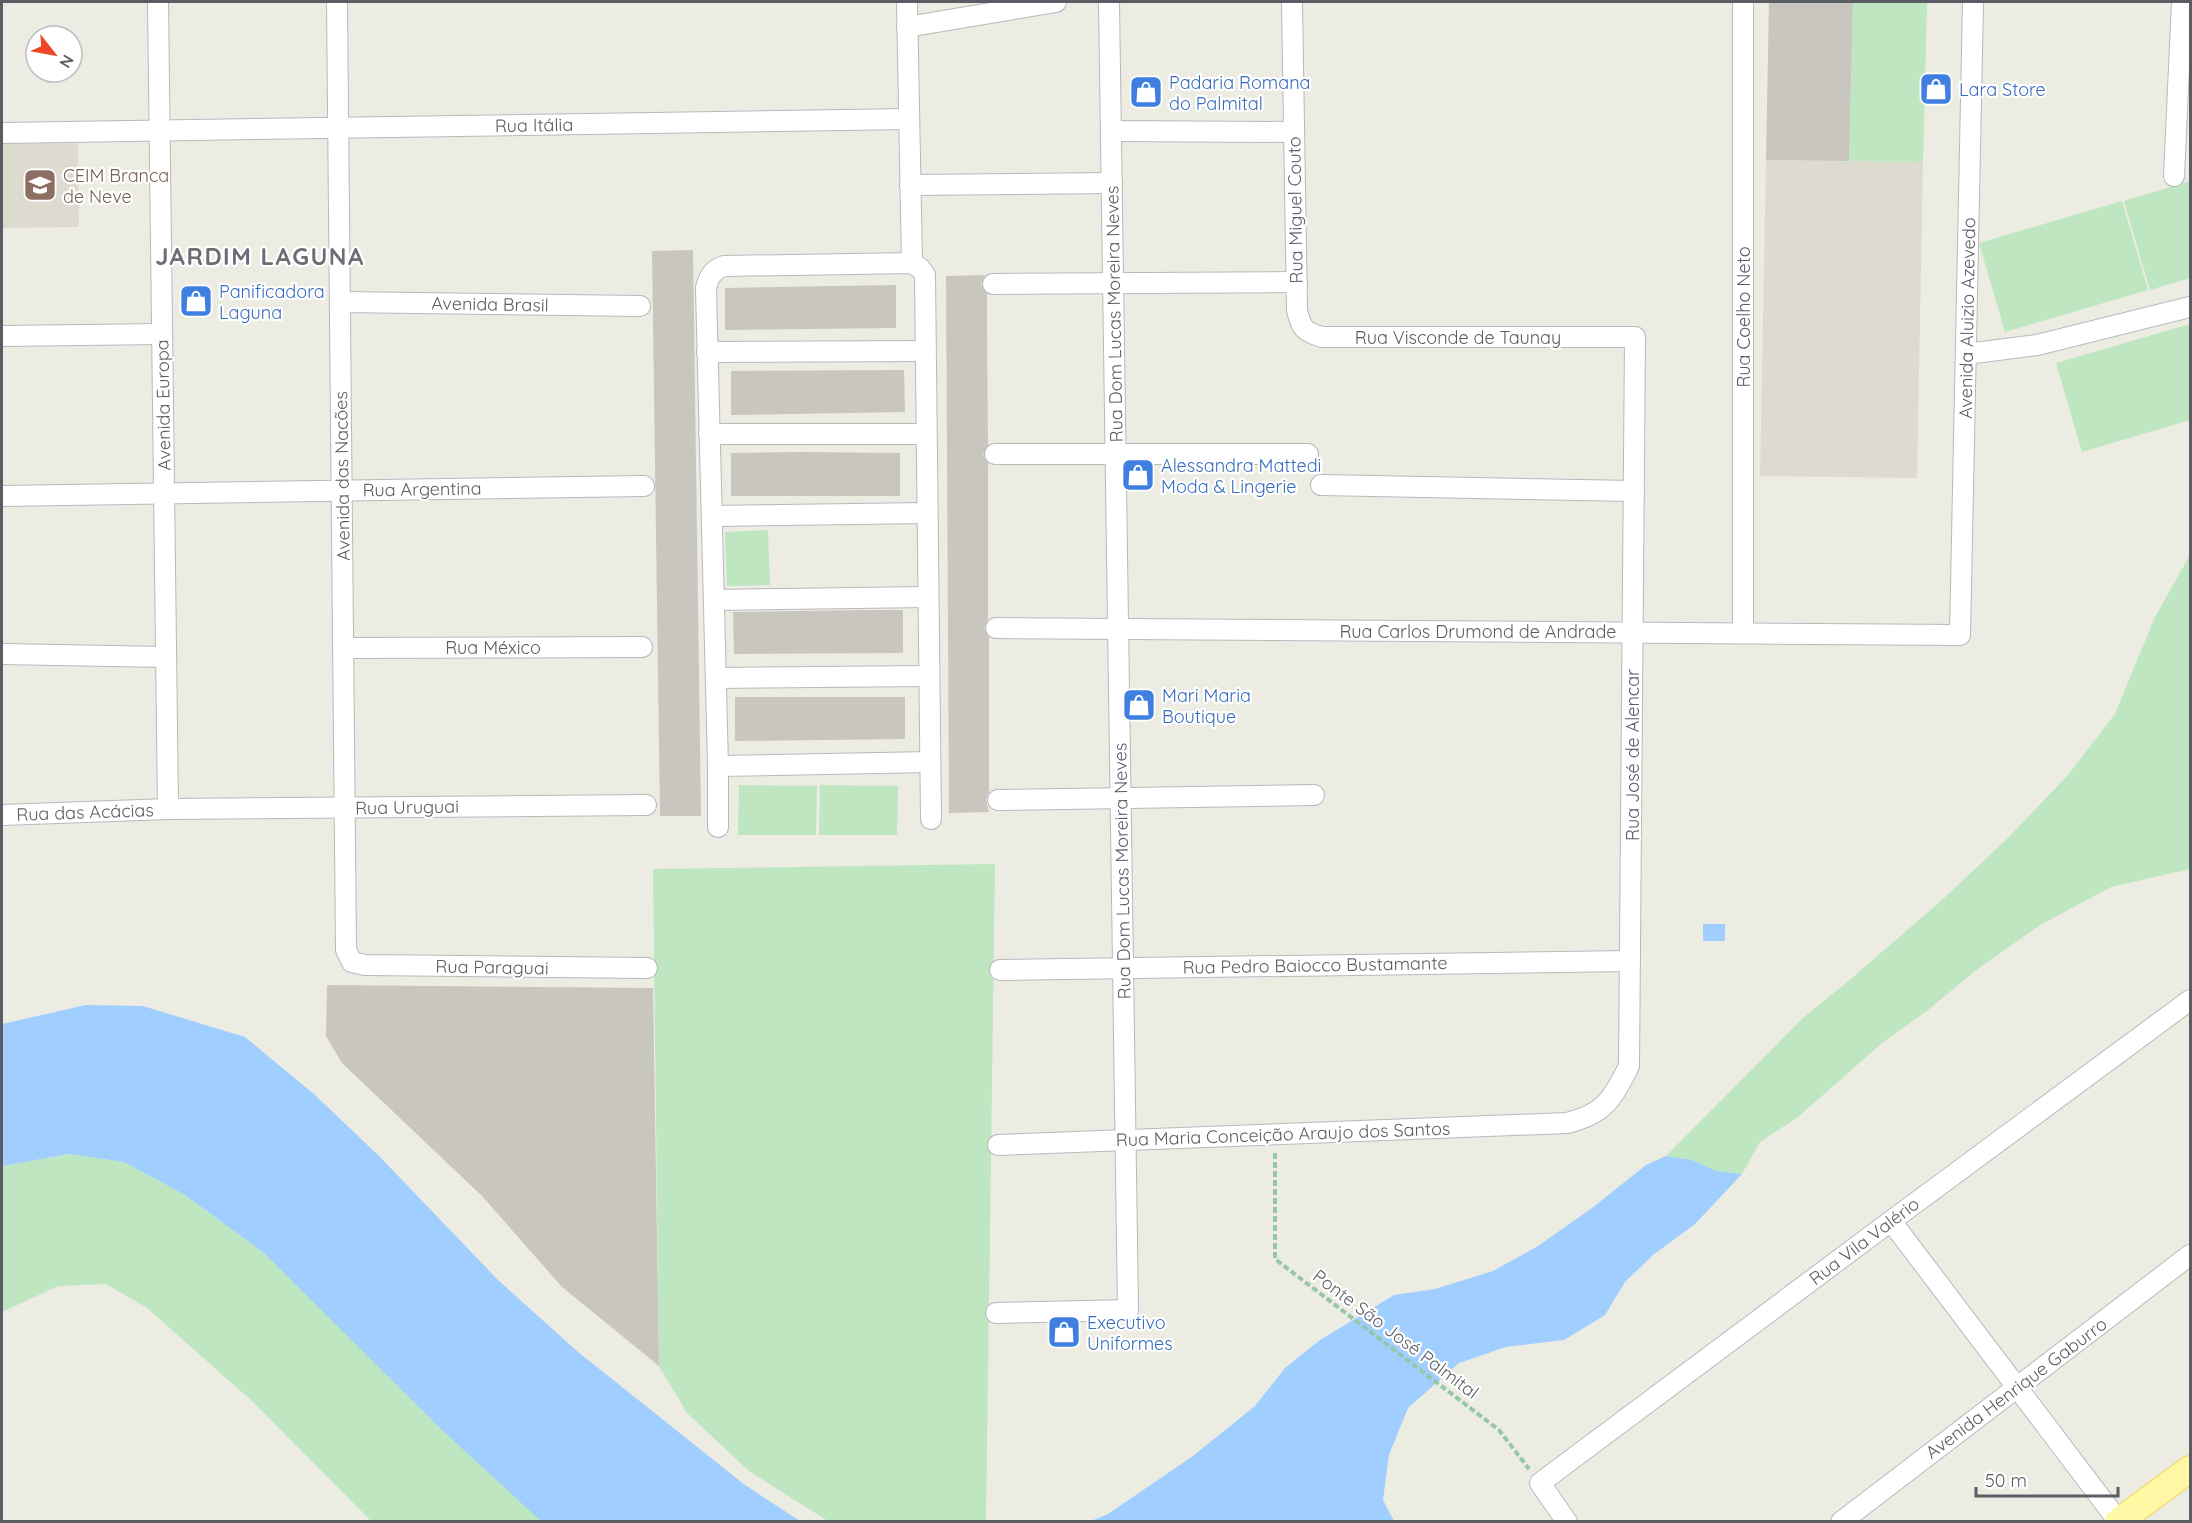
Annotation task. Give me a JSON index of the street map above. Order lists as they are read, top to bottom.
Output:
{
  "streets": {
    "street": [
      "Rua Itália",
      "Rua Miguel Couto",
      "Avenida Brasil",
      "Rua Dom Lucas Moreira Neves",
      "Rua Coelho Neto",
      "Avenida Aluizio Azevedo",
      "Rua Visconde de Taunay",
      "Avenida Europa",
      "Avenida das Nacões",
      "Rua Argentina",
      "Rua Carlos Drumond de Andrade",
      "Rua México",
      "Rua José de Alencar",
      "Rua Uruguai",
      "Rua das Acácias",
      "Rua Pedro Baiocco Bustamante",
      "Rua Paraguai",
      "Rua Maria Conceição Araujo dos Santos",
      "Rua Vila Valério",
      "Avenida Henrique Gaburro"
    ],
    "path": ["Ponte São José Palmital"]
  },
  "crossings": [
    ["Rua Itália", "Avenida Europa"],
    ["Rua Itália", "Avenida das Nacões"],
    ["Rua Miguel Couto", "Rua Visconde de Taunay"],
    ["Avenida Brasil", "Avenida das Nacões"],
    ["Rua Dom Lucas Moreira Neves", "Rua Carlos Drumond de Andrade"],
    ["Rua Dom Lucas Moreira Neves", "Rua Pedro Baiocco Bustamante"],
    ["Rua Dom Lucas Moreira Neves", "Rua Maria Conceição Araujo dos Santos"],
    ["Rua Coelho Neto", "Rua Carlos Drumond de Andrade"],
    ["Avenida Aluizio Azevedo", "Rua Carlos Drumond de Andrade"],
    ["Rua Visconde de Taunay", "Rua José de Alencar"],
    ["Avenida Europa", "Rua Argentina"],
    ["Avenida Europa", "Rua Uruguai"],
    ["Avenida Europa", "Rua das Acácias"],
    ["Avenida das Nacões", "Rua Argentina"],
    ["Avenida das Nacões", "Rua México"],
    ["Avenida das Nacões", "Rua Uruguai"],
    ["Avenida das Nacões", "Rua Paraguai"],
    ["Rua Carlos Drumond de Andrade", "Rua José de Alencar"],
    ["Rua José de Alencar", "Rua Pedro Baiocco Bustamante"],
    ["Rua José de Alencar", "Rua Maria Conceição Araujo dos Santos"],
    ["Rua Uruguai", "Rua das Acácias"],
    ["Rua Maria Conceição Araujo dos Santos", "Ponte São José Palmital"],
    ["Rua Vila Valério", "Ponte São José Palmital"]
  ],
  "districts": ["JARDIM LAGUNA"],
  "places": {
    "shop": [
      "Lara Store",
      "Padaria Romana do Palmital",
      "Panificadora Laguna",
      "Alessandra Mattedi Moda & Lingerie",
      "Mari Maria Boutique",
      "Executivo Uniformes"
    ],
    "school or university": ["CEIM Branca de Neve"]
  },
  "scale_bar": "50 m",
  "north": "bottom right"
}
